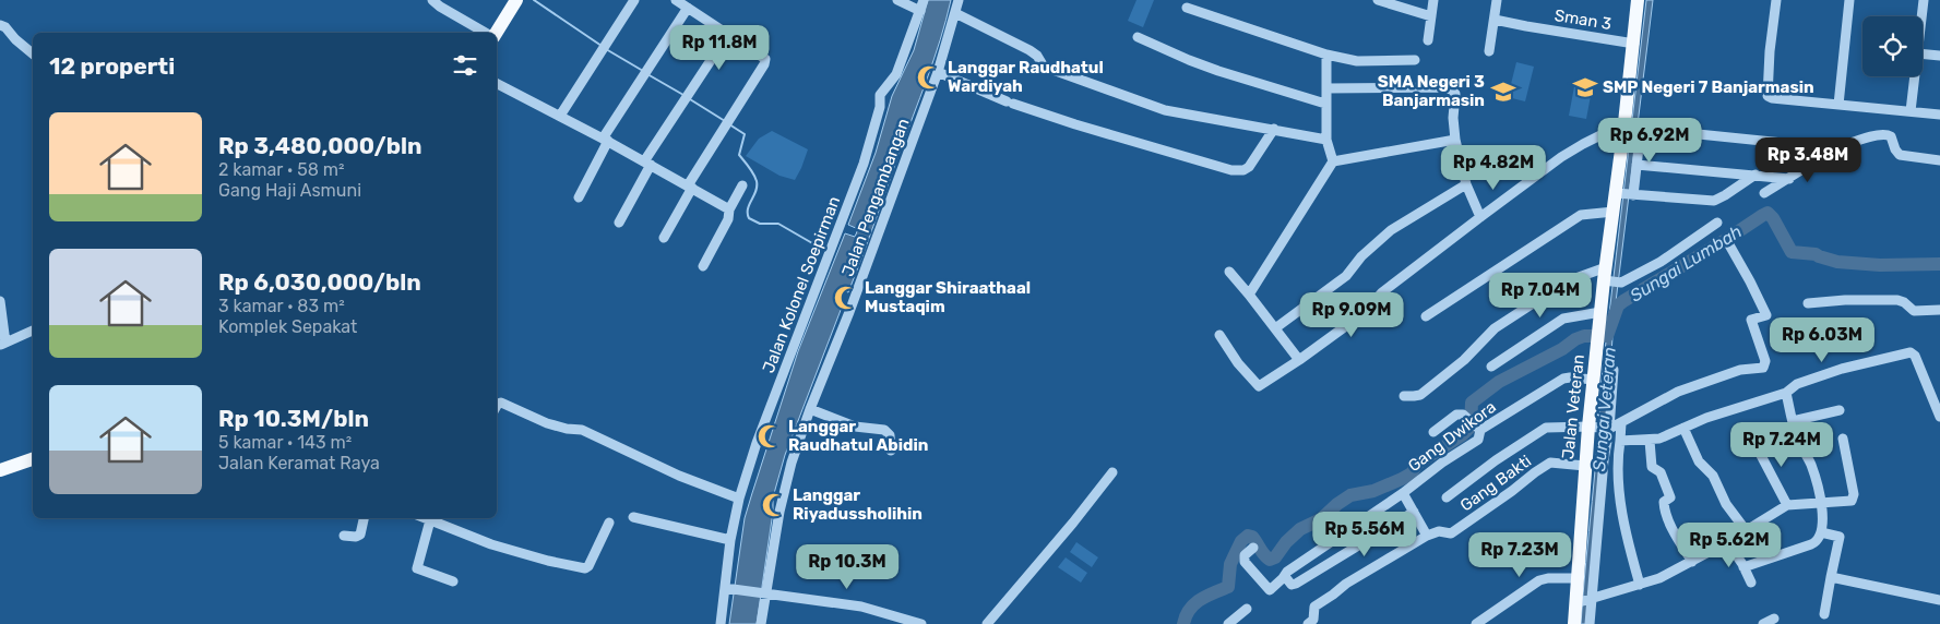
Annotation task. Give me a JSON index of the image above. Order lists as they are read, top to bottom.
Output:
{
  "streets": {
    "main road": ["Jalan Veteran"],
    "street": [
      "Sman 3",
      "Jalan Pengambangan",
      "Jalan Kolonel Soepirman",
      "Gang Dwikora",
      "Gang Bakti"
    ]
  },
  "crossings": [
    ["Sman 3", "Jalan Veteran"],
    ["Jalan Veteran", "Gang Dwikora"],
    ["Jalan Veteran", "Gang Bakti"]
  ],
  "water": ["Sungai Lumbah", "Sungai Veteran"],
  "places": {
    "mosque": [
      "Langgar Raudhatul Wardiyah",
      "Langgar Shiraathaal Mustaqim",
      "Langgar Raudhatul Abidin",
      "Langgar Riyadussholihin"
    ],
    "school or university": ["SMP Negeri 7 Banjarmasin", "SMA Negeri 3 Banjarmasin"]
  },
  "page": {
    "price": [
      "Rp 11.8M",
      "Rp 6.92M",
      "Rp 3.48M",
      "Rp 4.82M",
      "Rp 7.04M",
      "Rp 9.09M",
      "Rp 6.03M",
      "Rp 7.24M",
      "Rp 5.56M",
      "Rp 5.62M",
      "Rp 7.23M",
      "Rp 10.3M"
    ],
    "heading": "12 properti",
    "list": [
      {
        "name": "Rp 3,480,000/bln",
        "note": "2 kamar · 58 m² · Gang Haji Asmuni"
      },
      {
        "name": "Rp 6,030,000/bln",
        "note": "3 kamar · 83 m² · Komplek Sepakat"
      },
      {
        "name": "Rp 10.3M/bln",
        "note": "5 kamar · 143 m² · Jalan Keramat Raya"
      }
    ]
  }
}
